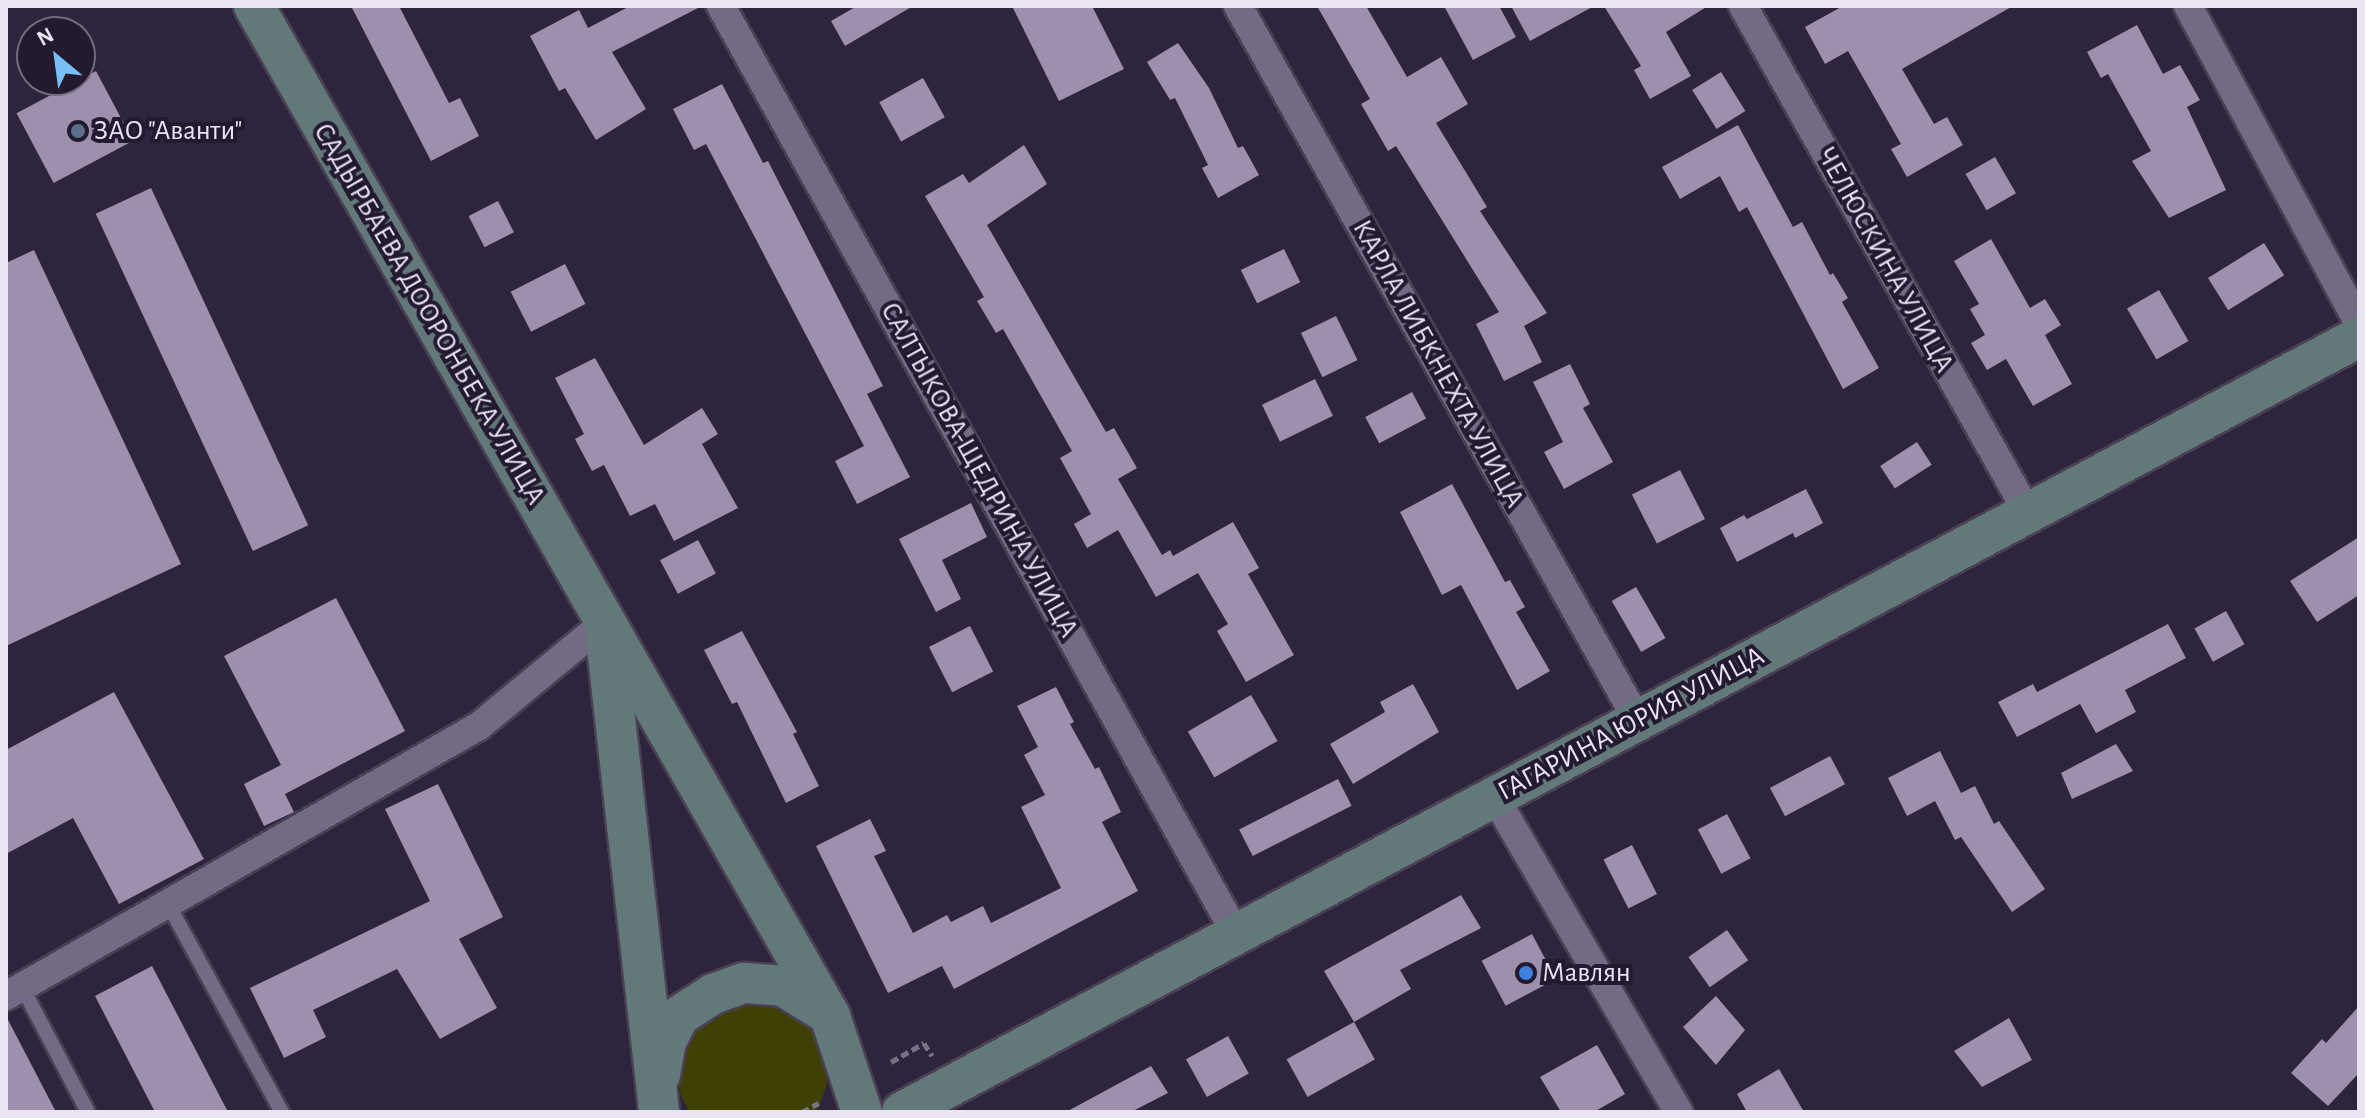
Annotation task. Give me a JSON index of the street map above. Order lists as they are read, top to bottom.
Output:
{
  "streets": {
    "main road": ["САДЫРБАЕВА ДООРОНБЕКА УЛИЦА", "ГАГАРИНА ЮРИЯ УЛИЦА"],
    "street": ["ЧЕЛЮСКИНА УЛИЦА", "КАРЛА ЛИБКНЕХТА УЛИЦА", "САЛТЫКОВА-ЩЕДРИНА УЛИЦА"]
  },
  "crossings": [
    ["ЧЕЛЮСКИНА УЛИЦА", "ГАГАРИНА ЮРИЯ УЛИЦА"],
    ["КАРЛА ЛИБКНЕХТА УЛИЦА", "ГАГАРИНА ЮРИЯ УЛИЦА"],
    ["САЛТЫКОВА-ЩЕДРИНА УЛИЦА", "ГАГАРИНА ЮРИЯ УЛИЦА"]
  ],
  "places": ["ЗАО \"Аванти\"", "Мавлян"],
  "north": "top left"
}
